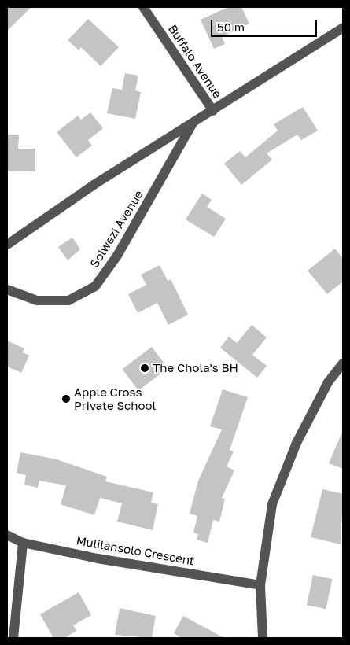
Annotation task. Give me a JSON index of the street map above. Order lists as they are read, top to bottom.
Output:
{
  "streets": {
    "street": ["Buffalo Avenue", "Solwezi Avenue", "Mulilansolo Crescent"]
  },
  "crossings": [
    ["Buffalo Avenue", "Solwezi Avenue"]
  ],
  "places": ["The Chola's BH", "Apple Cross Private School"],
  "scale_bar": "50 m"
}
